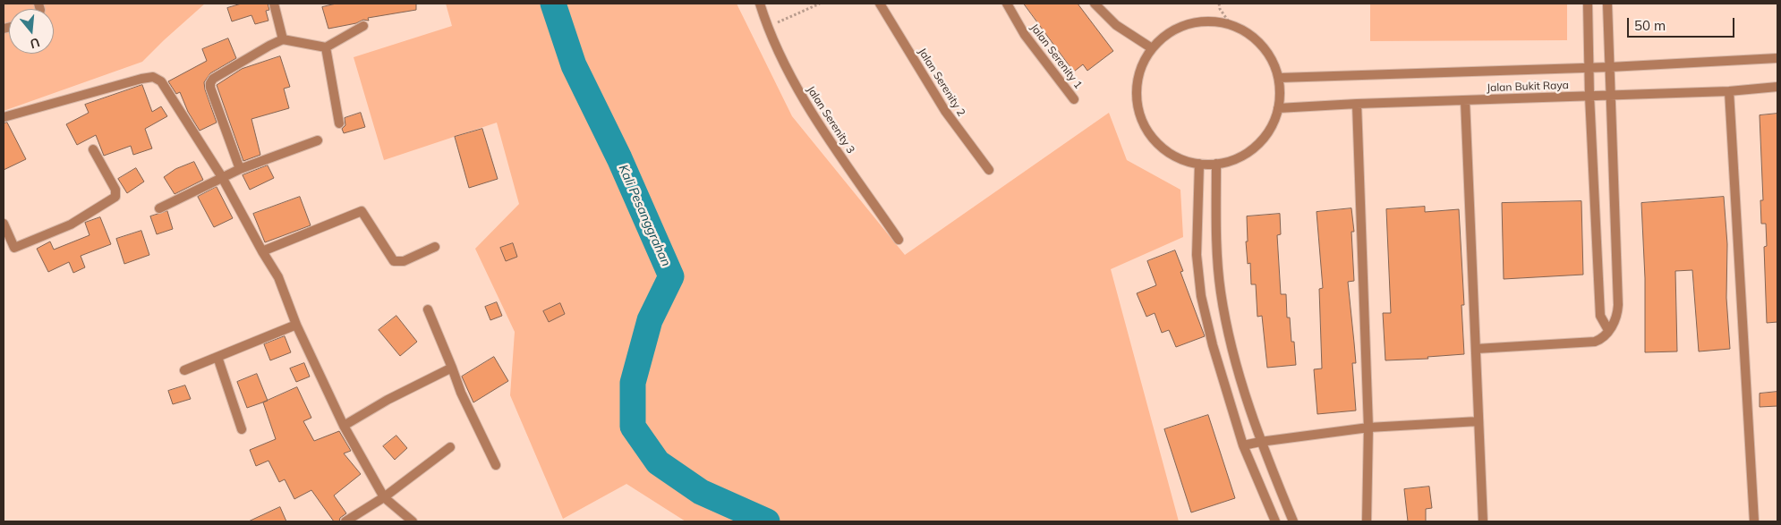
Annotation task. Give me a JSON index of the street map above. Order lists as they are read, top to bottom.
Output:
{
  "streets": {
    "street": [
      "Jalan Serenity 1",
      "Jalan Serenity 2",
      "Jalan Bukit Raya",
      "Jalan Serenity 3"
    ]
  },
  "water": ["Kali Pesanggrahan"],
  "scale_bar": "50 m",
  "north": "bottom"
}
